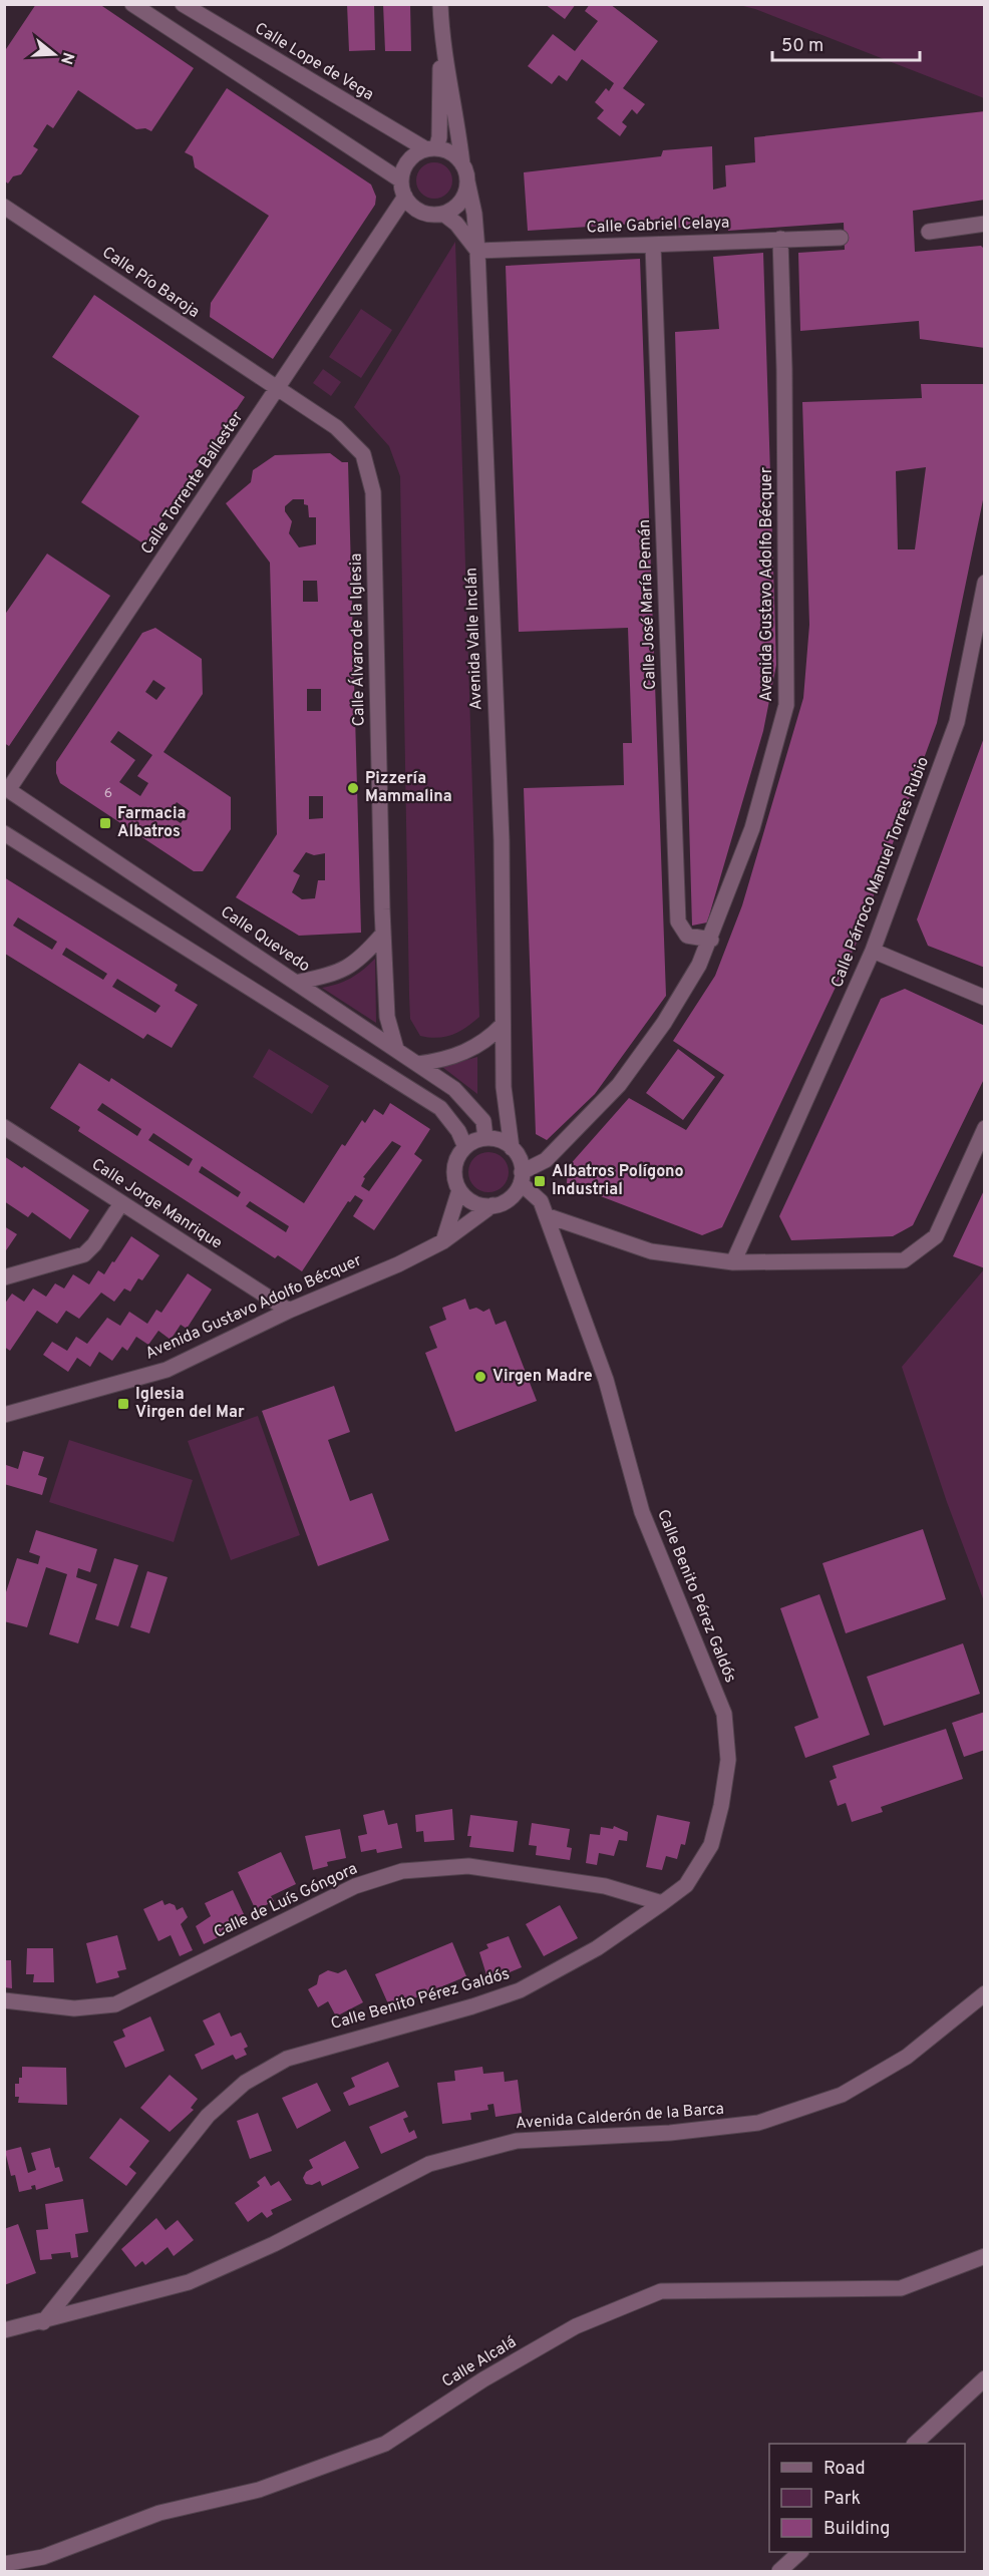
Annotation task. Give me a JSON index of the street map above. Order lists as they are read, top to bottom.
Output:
{
  "streets": {
    "street": [
      "Calle Lope de Vega",
      "Calle Gabriel Celaya",
      "Calle Pío Baroja",
      "Calle Torrente Ballester",
      "Avenida Gustavo Adolfo Bécquer",
      "Calle José María Pemán",
      "Avenida Valle Inclán",
      "Calle Álvaro de la Iglesia",
      "Calle Párroco Manuel Torres Rubio",
      "Calle Quevedo",
      "Calle Jorge Manrique",
      "Calle Benito Pérez Galdós",
      "Calle de Luís Góngora",
      "Avenida Calderón de la Barca",
      "Calle Alcalá"
    ]
  },
  "crossings": [
    ["Calle Lope de Vega", "Calle Torrente Ballester"],
    ["Calle Lope de Vega", "Avenida Valle Inclán"],
    ["Calle Gabriel Celaya", "Avenida Gustavo Adolfo Bécquer"],
    ["Calle Gabriel Celaya", "Calle José María Pemán"],
    ["Calle Gabriel Celaya", "Avenida Valle Inclán"],
    ["Calle Pío Baroja", "Calle Torrente Ballester"],
    ["Calle Pío Baroja", "Calle Álvaro de la Iglesia"],
    ["Calle Torrente Ballester", "Avenida Valle Inclán"],
    ["Calle Torrente Ballester", "Calle Álvaro de la Iglesia"],
    ["Calle Torrente Ballester", "Calle Quevedo"],
    ["Avenida Gustavo Adolfo Bécquer", "Calle José María Pemán"],
    ["Avenida Gustavo Adolfo Bécquer", "Avenida Valle Inclán"],
    ["Avenida Gustavo Adolfo Bécquer", "Calle Quevedo"],
    ["Avenida Gustavo Adolfo Bécquer", "Calle Jorge Manrique"],
    ["Avenida Gustavo Adolfo Bécquer", "Calle Benito Pérez Galdós"],
    ["Avenida Valle Inclán", "Calle Quevedo"],
    ["Avenida Valle Inclán", "Calle Benito Pérez Galdós"],
    ["Calle Álvaro de la Iglesia", "Calle Quevedo"],
    ["Calle Quevedo", "Calle Benito Pérez Galdós"],
    ["Calle Benito Pérez Galdós", "Calle de Luís Góngora"],
    ["Calle Benito Pérez Galdós", "Avenida Calderón de la Barca"]
  ],
  "places": {
    "other": ["Pizzería Mammalina", "Virgen Madre"],
    "transit": ["Farmacia Albatros", "Albatros Polígono Industrial", "Iglesia Virgen del Mar"]
  },
  "house_numbers": ["6"],
  "legend": ["Road", "Park", "Building"],
  "scale_bar": "50 m",
  "north": "right"
}
